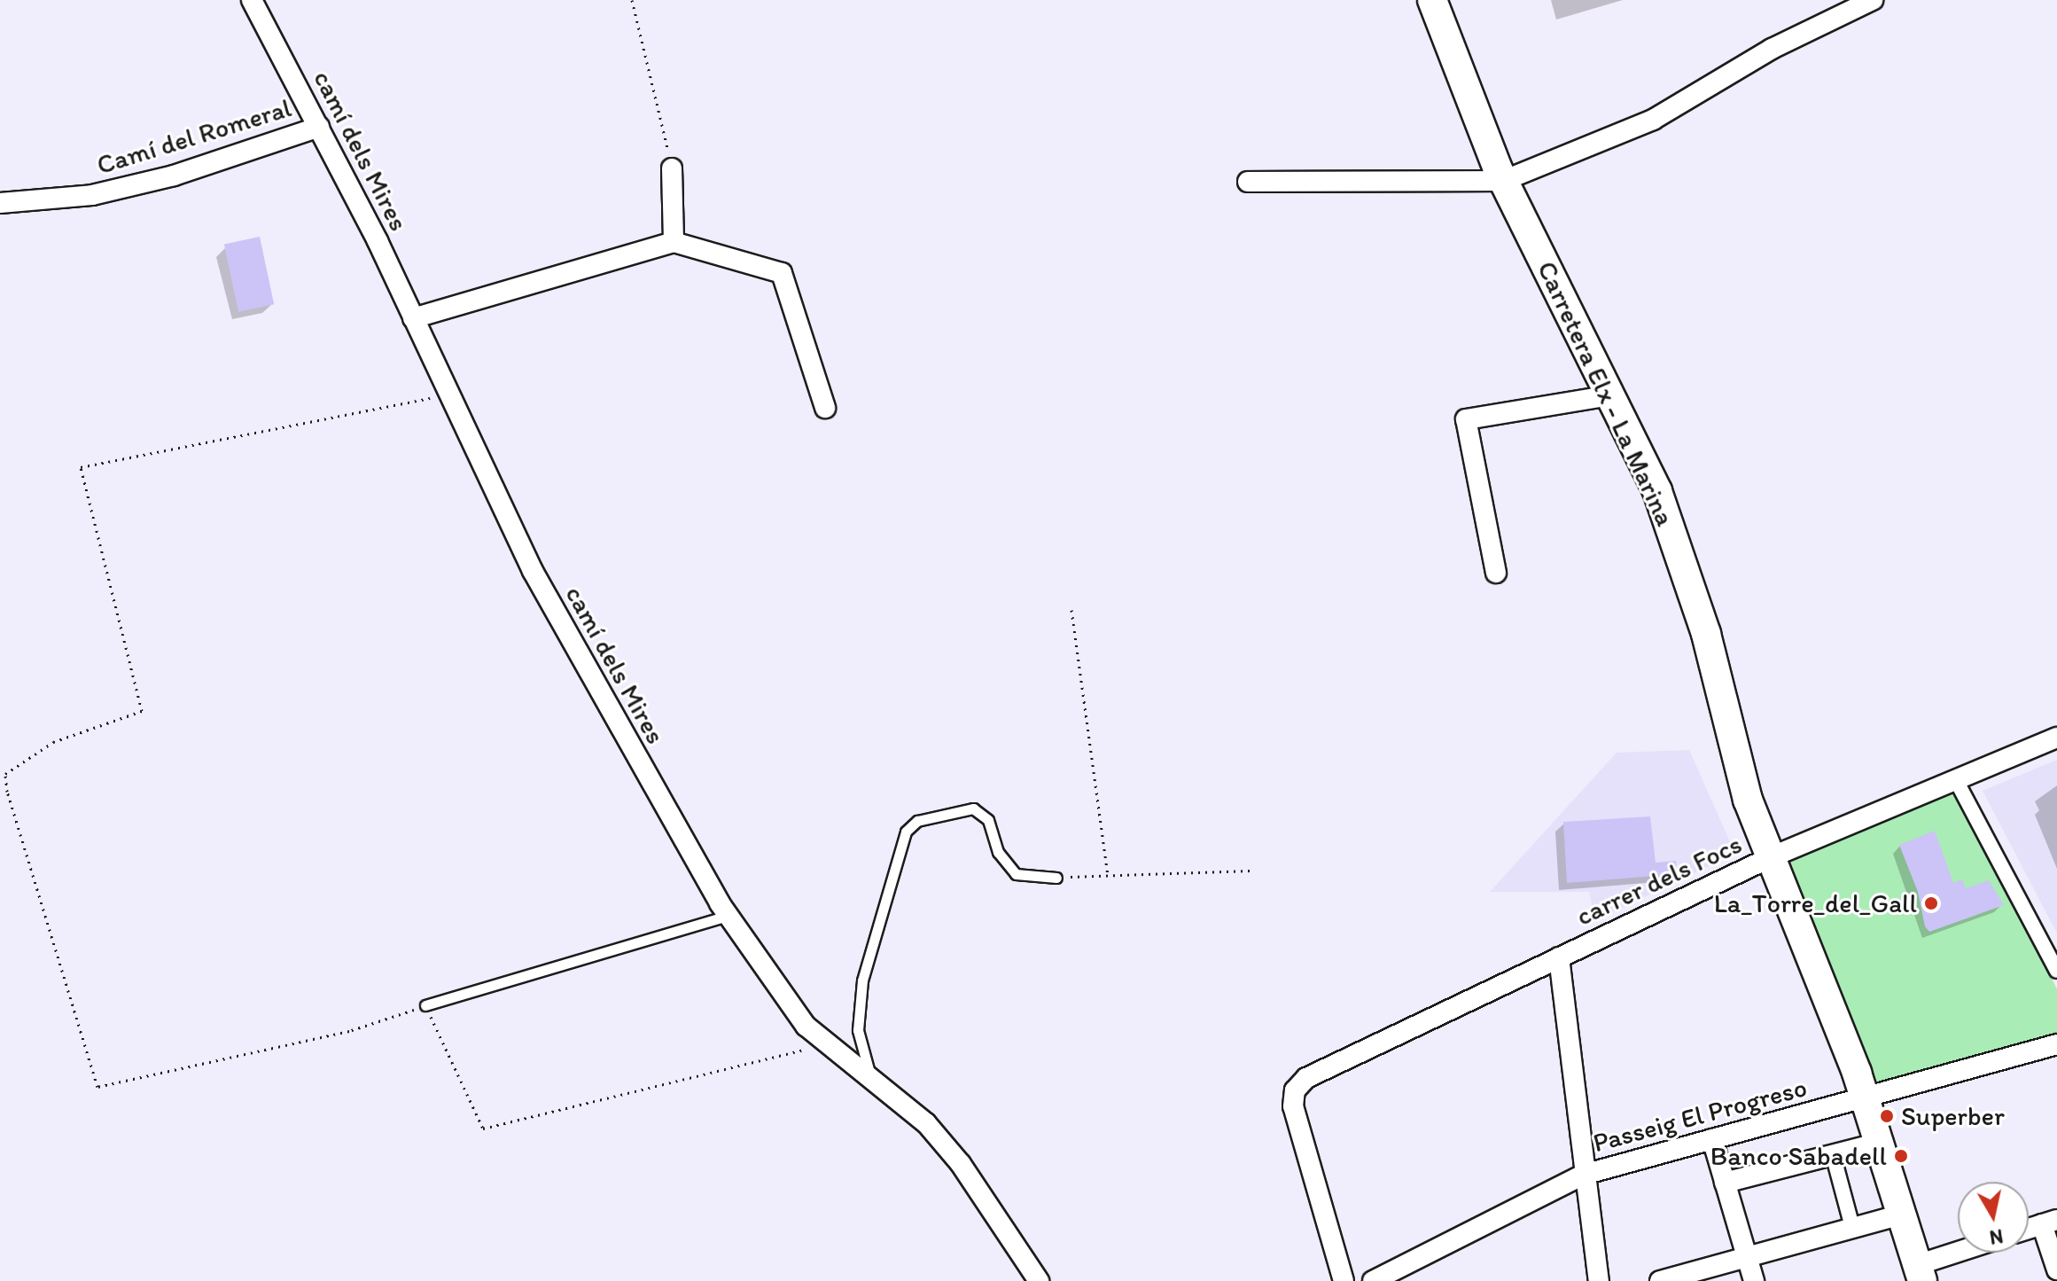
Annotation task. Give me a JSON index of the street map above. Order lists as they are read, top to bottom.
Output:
{
  "streets": {
    "main road": ["Carretera Elx - La Marina"],
    "street": [
      "Camí del Romeral",
      "camí dels Mires",
      "carrer dels Focs",
      "Passeig El Progreso"
    ]
  },
  "crossings": [
    ["Camí del Romeral", "camí dels Mires"],
    ["Carretera Elx - La Marina", "carrer dels Focs"],
    ["Carretera Elx - La Marina", "Passeig El Progreso"]
  ],
  "places": ["La_Torre_del_Gall", "Superber", "Banco Sabadell"],
  "north": "bottom"
}
